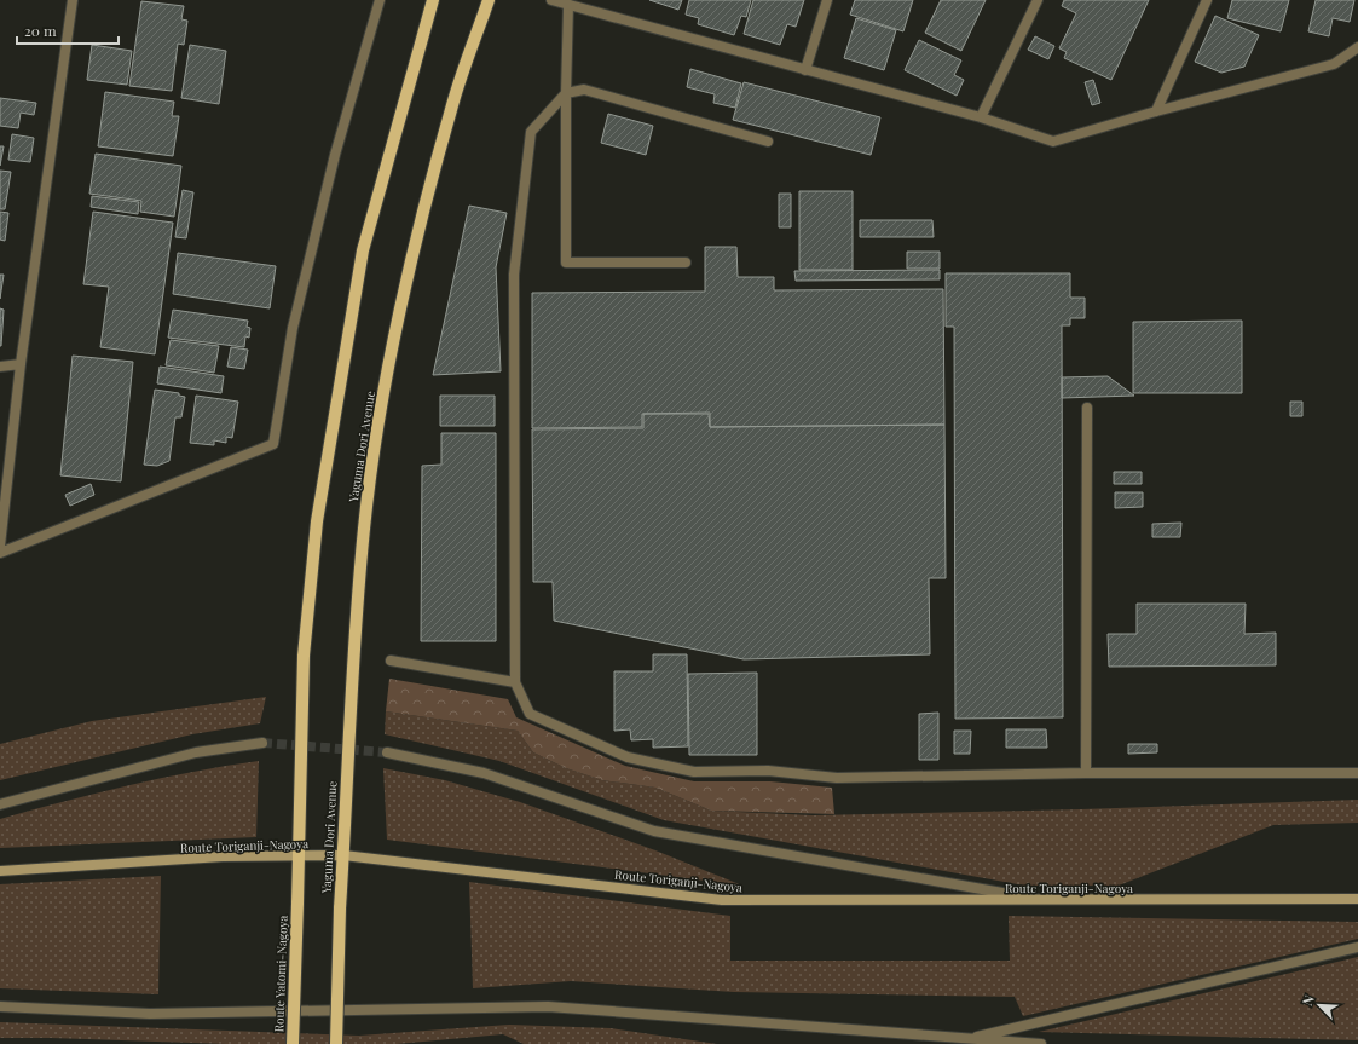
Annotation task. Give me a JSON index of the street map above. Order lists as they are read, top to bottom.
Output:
{
  "streets": {
    "main road": ["Yaguma Dori Avenue", "Route Toriganji-Nagoya", "Route Yatomi-Nagoya"]
  },
  "crossings": [
    ["Yaguma Dori Avenue", "Route Toriganji-Nagoya"],
    ["Route Toriganji-Nagoya", "Route Yatomi-Nagoya"]
  ],
  "scale_bar": "20 m",
  "north": "top left"
}
